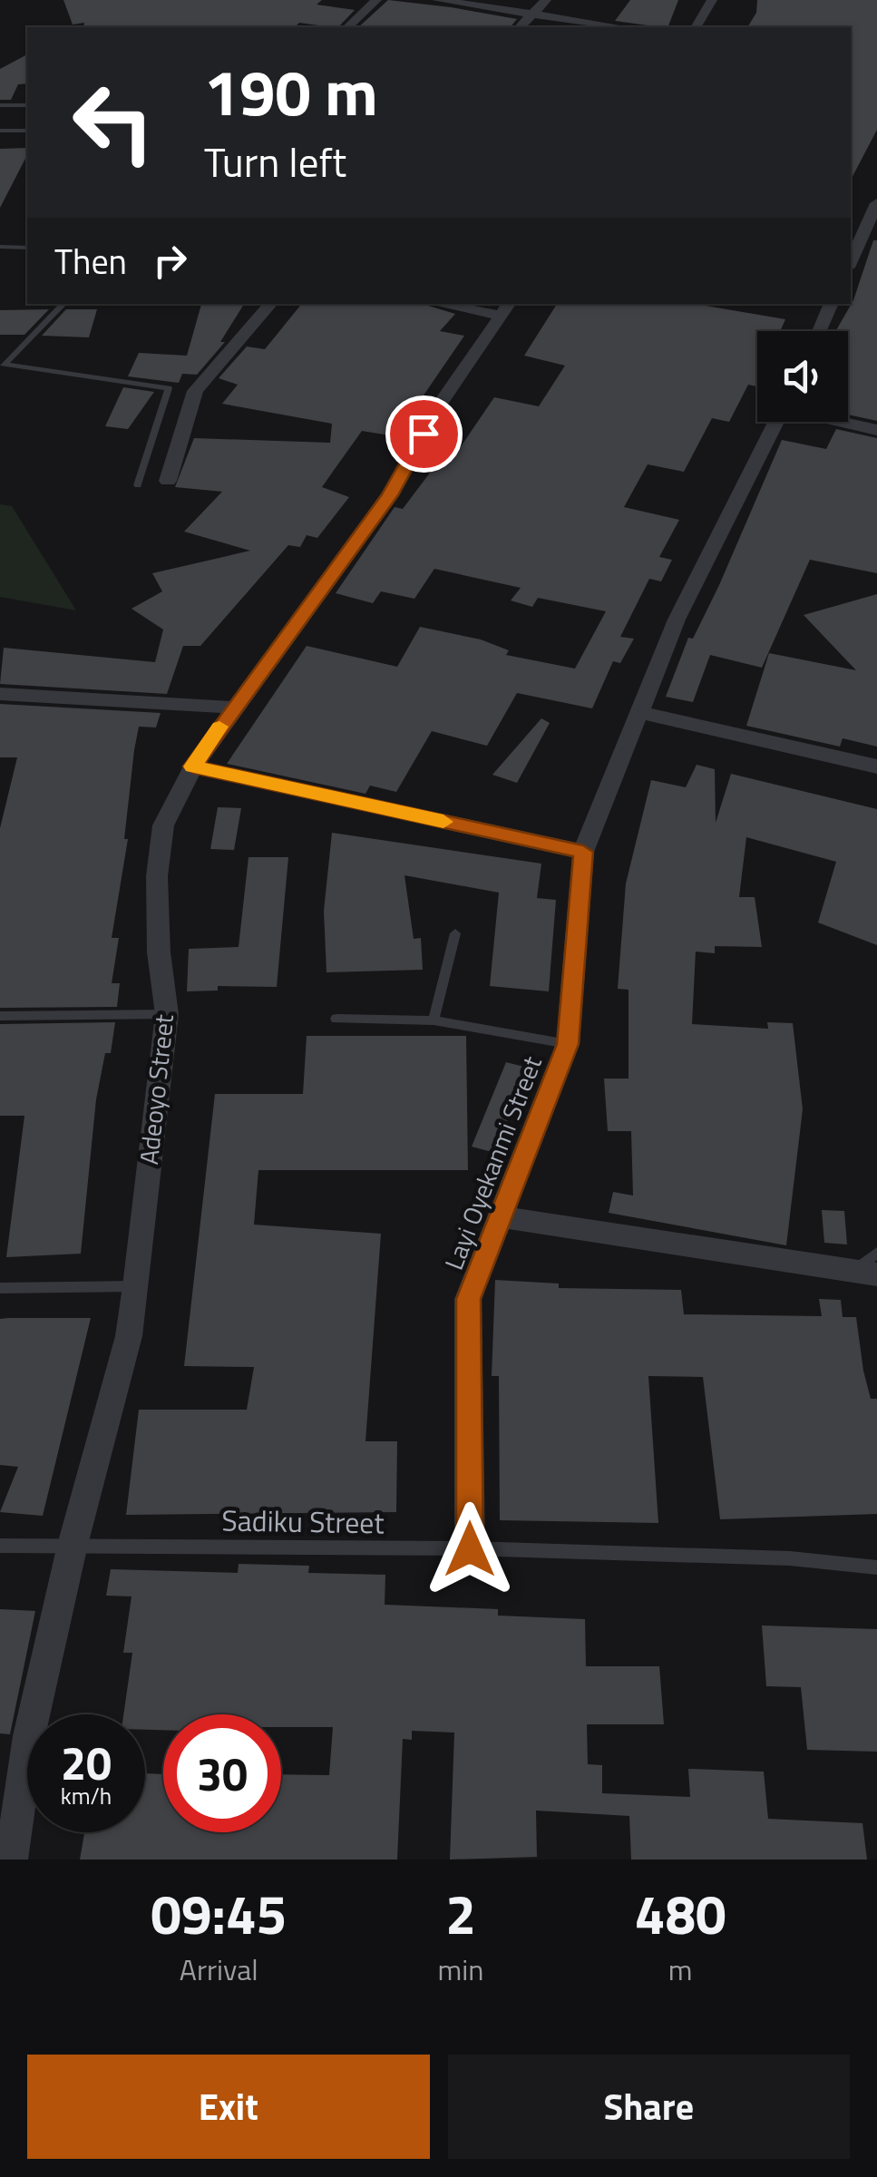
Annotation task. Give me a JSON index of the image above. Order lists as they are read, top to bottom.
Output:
{
  "streets": {
    "street": ["Adeoyo Street", "Layi Oyekanmi Street"],
    "lane": ["Sadiku Street"]
  },
  "crossings": [
    ["Adeoyo Street", "Sadiku Street"],
    ["Layi Oyekanmi Street", "Sadiku Street"]
  ],
  "page": {
    "turn": ["190 m", "Turn left"],
    "then": "Then",
    "speed": "20 km/h",
    "limit": "30",
    "eta": [
      "09:45",
      "Arrival",
      "2",
      "min",
      "480",
      "m"
    ],
    "buttons": ["Exit", "Share"]
  }
}
